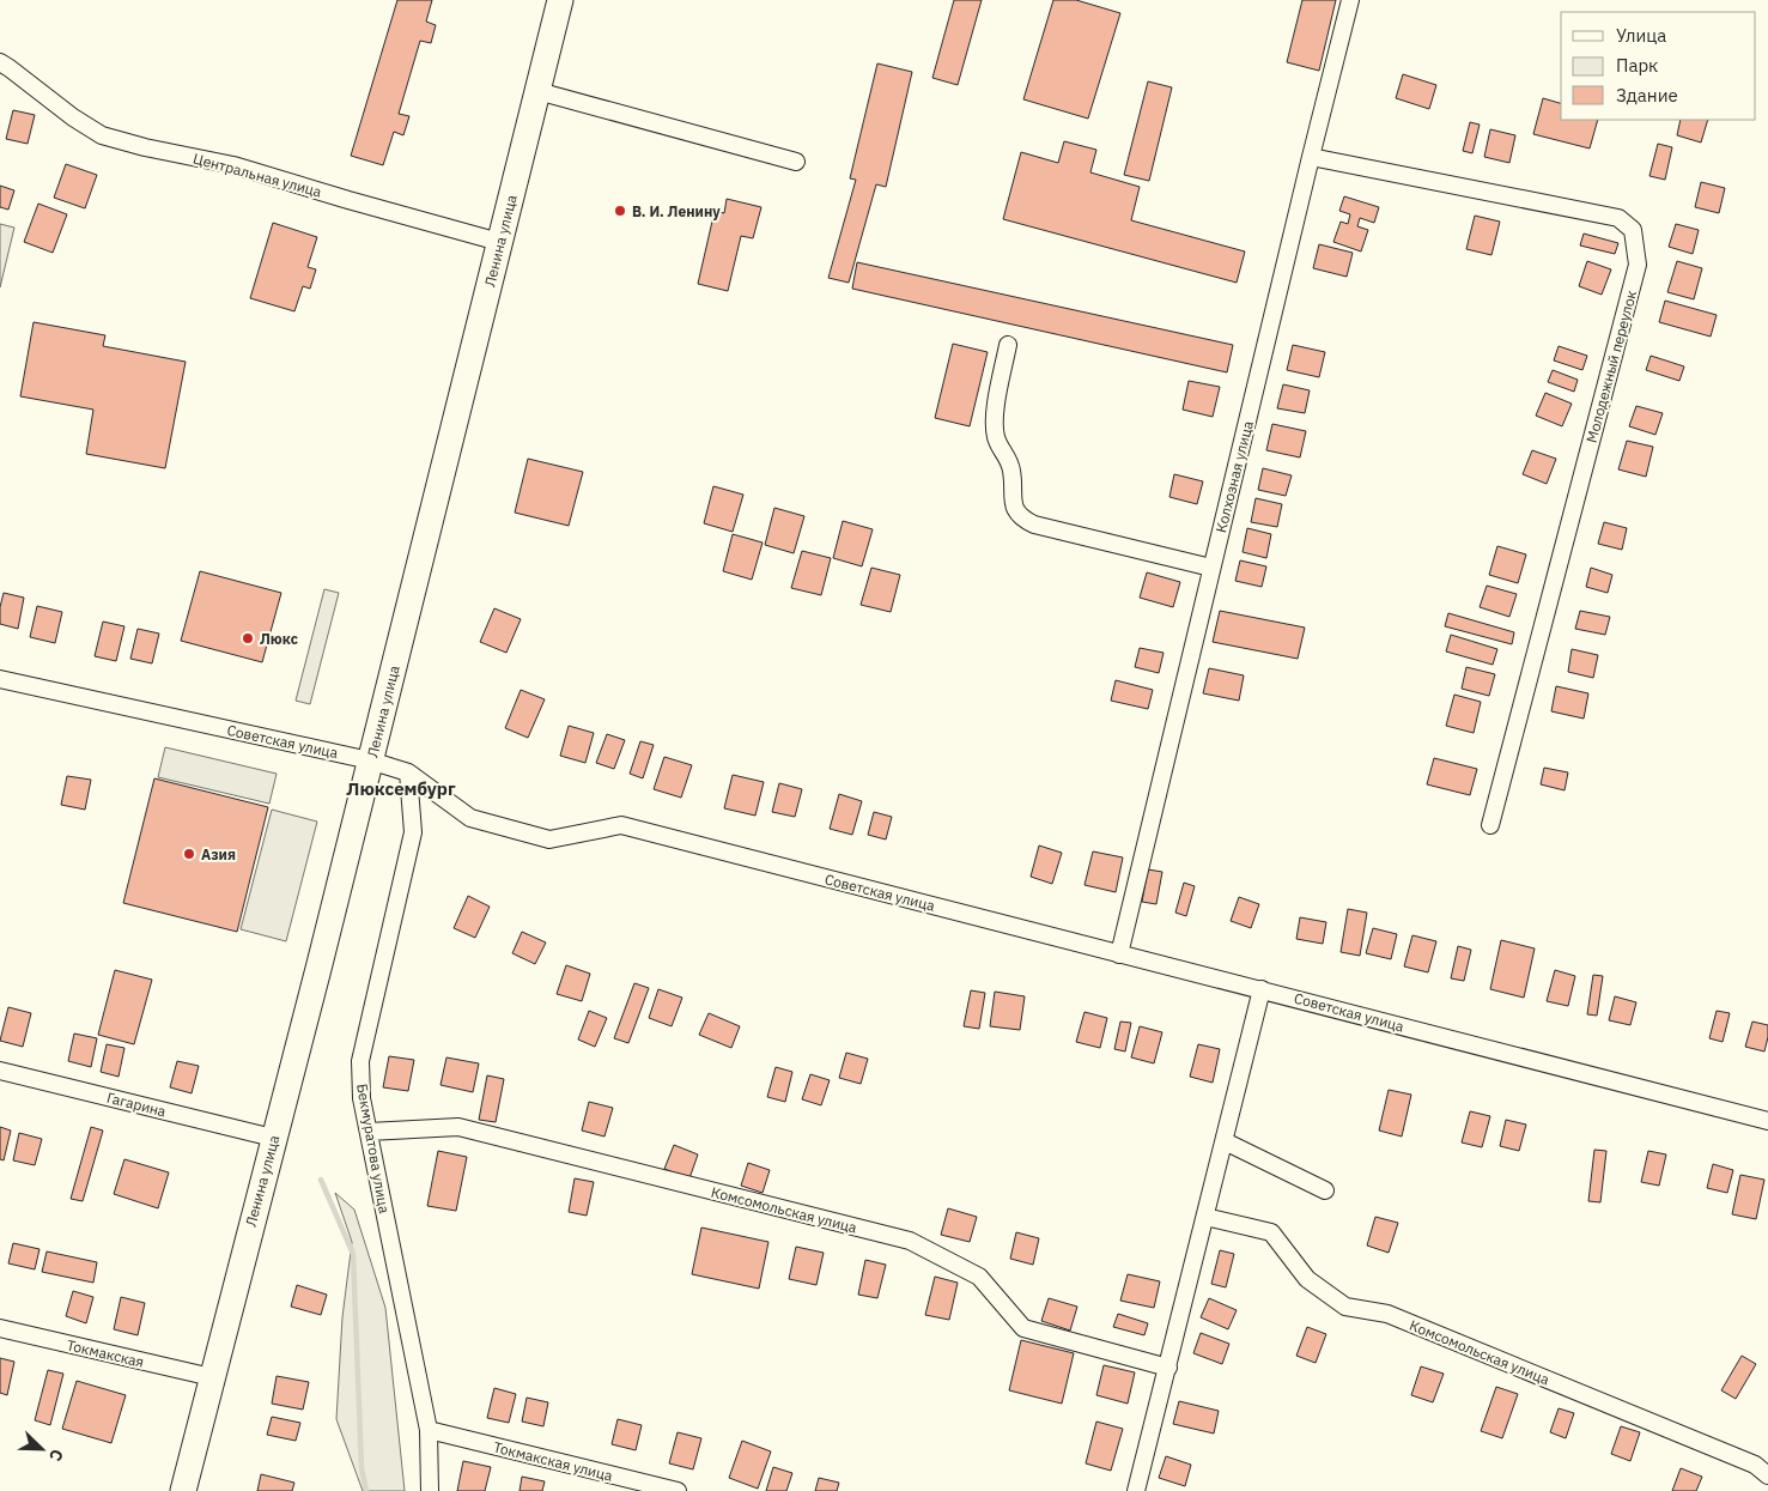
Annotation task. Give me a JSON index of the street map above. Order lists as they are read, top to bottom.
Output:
{
  "streets": {
    "main road": ["Ленина улица"],
    "street": [
      "Центральная улица",
      "Молодежный переулок",
      "Колхозная улица",
      "Советская улица",
      "Гагарина",
      "Бекмуратова улица",
      "Комсомольская улица",
      "Токмакская",
      "Токмакская улица"
    ]
  },
  "crossings": [
    ["Центральная улица", "Ленина улица"],
    ["Ленина улица", "Советская улица"],
    ["Ленина улица", "Гагарина"],
    ["Ленина улица", "Токмакская"],
    ["Молодежный переулок", "Колхозная улица"],
    ["Колхозная улица", "Советская улица"],
    ["Советская улица", "Бекмуратова улица"],
    ["Бекмуратова улица", "Комсомольская улица"],
    ["Бекмуратова улица", "Токмакская улица"]
  ],
  "districts": ["Люксембург"],
  "places": ["В. И. Ленину", "Люкс", "Азия"],
  "legend": ["Улица", "Парк", "Здание"],
  "north": "bottom right"
}
